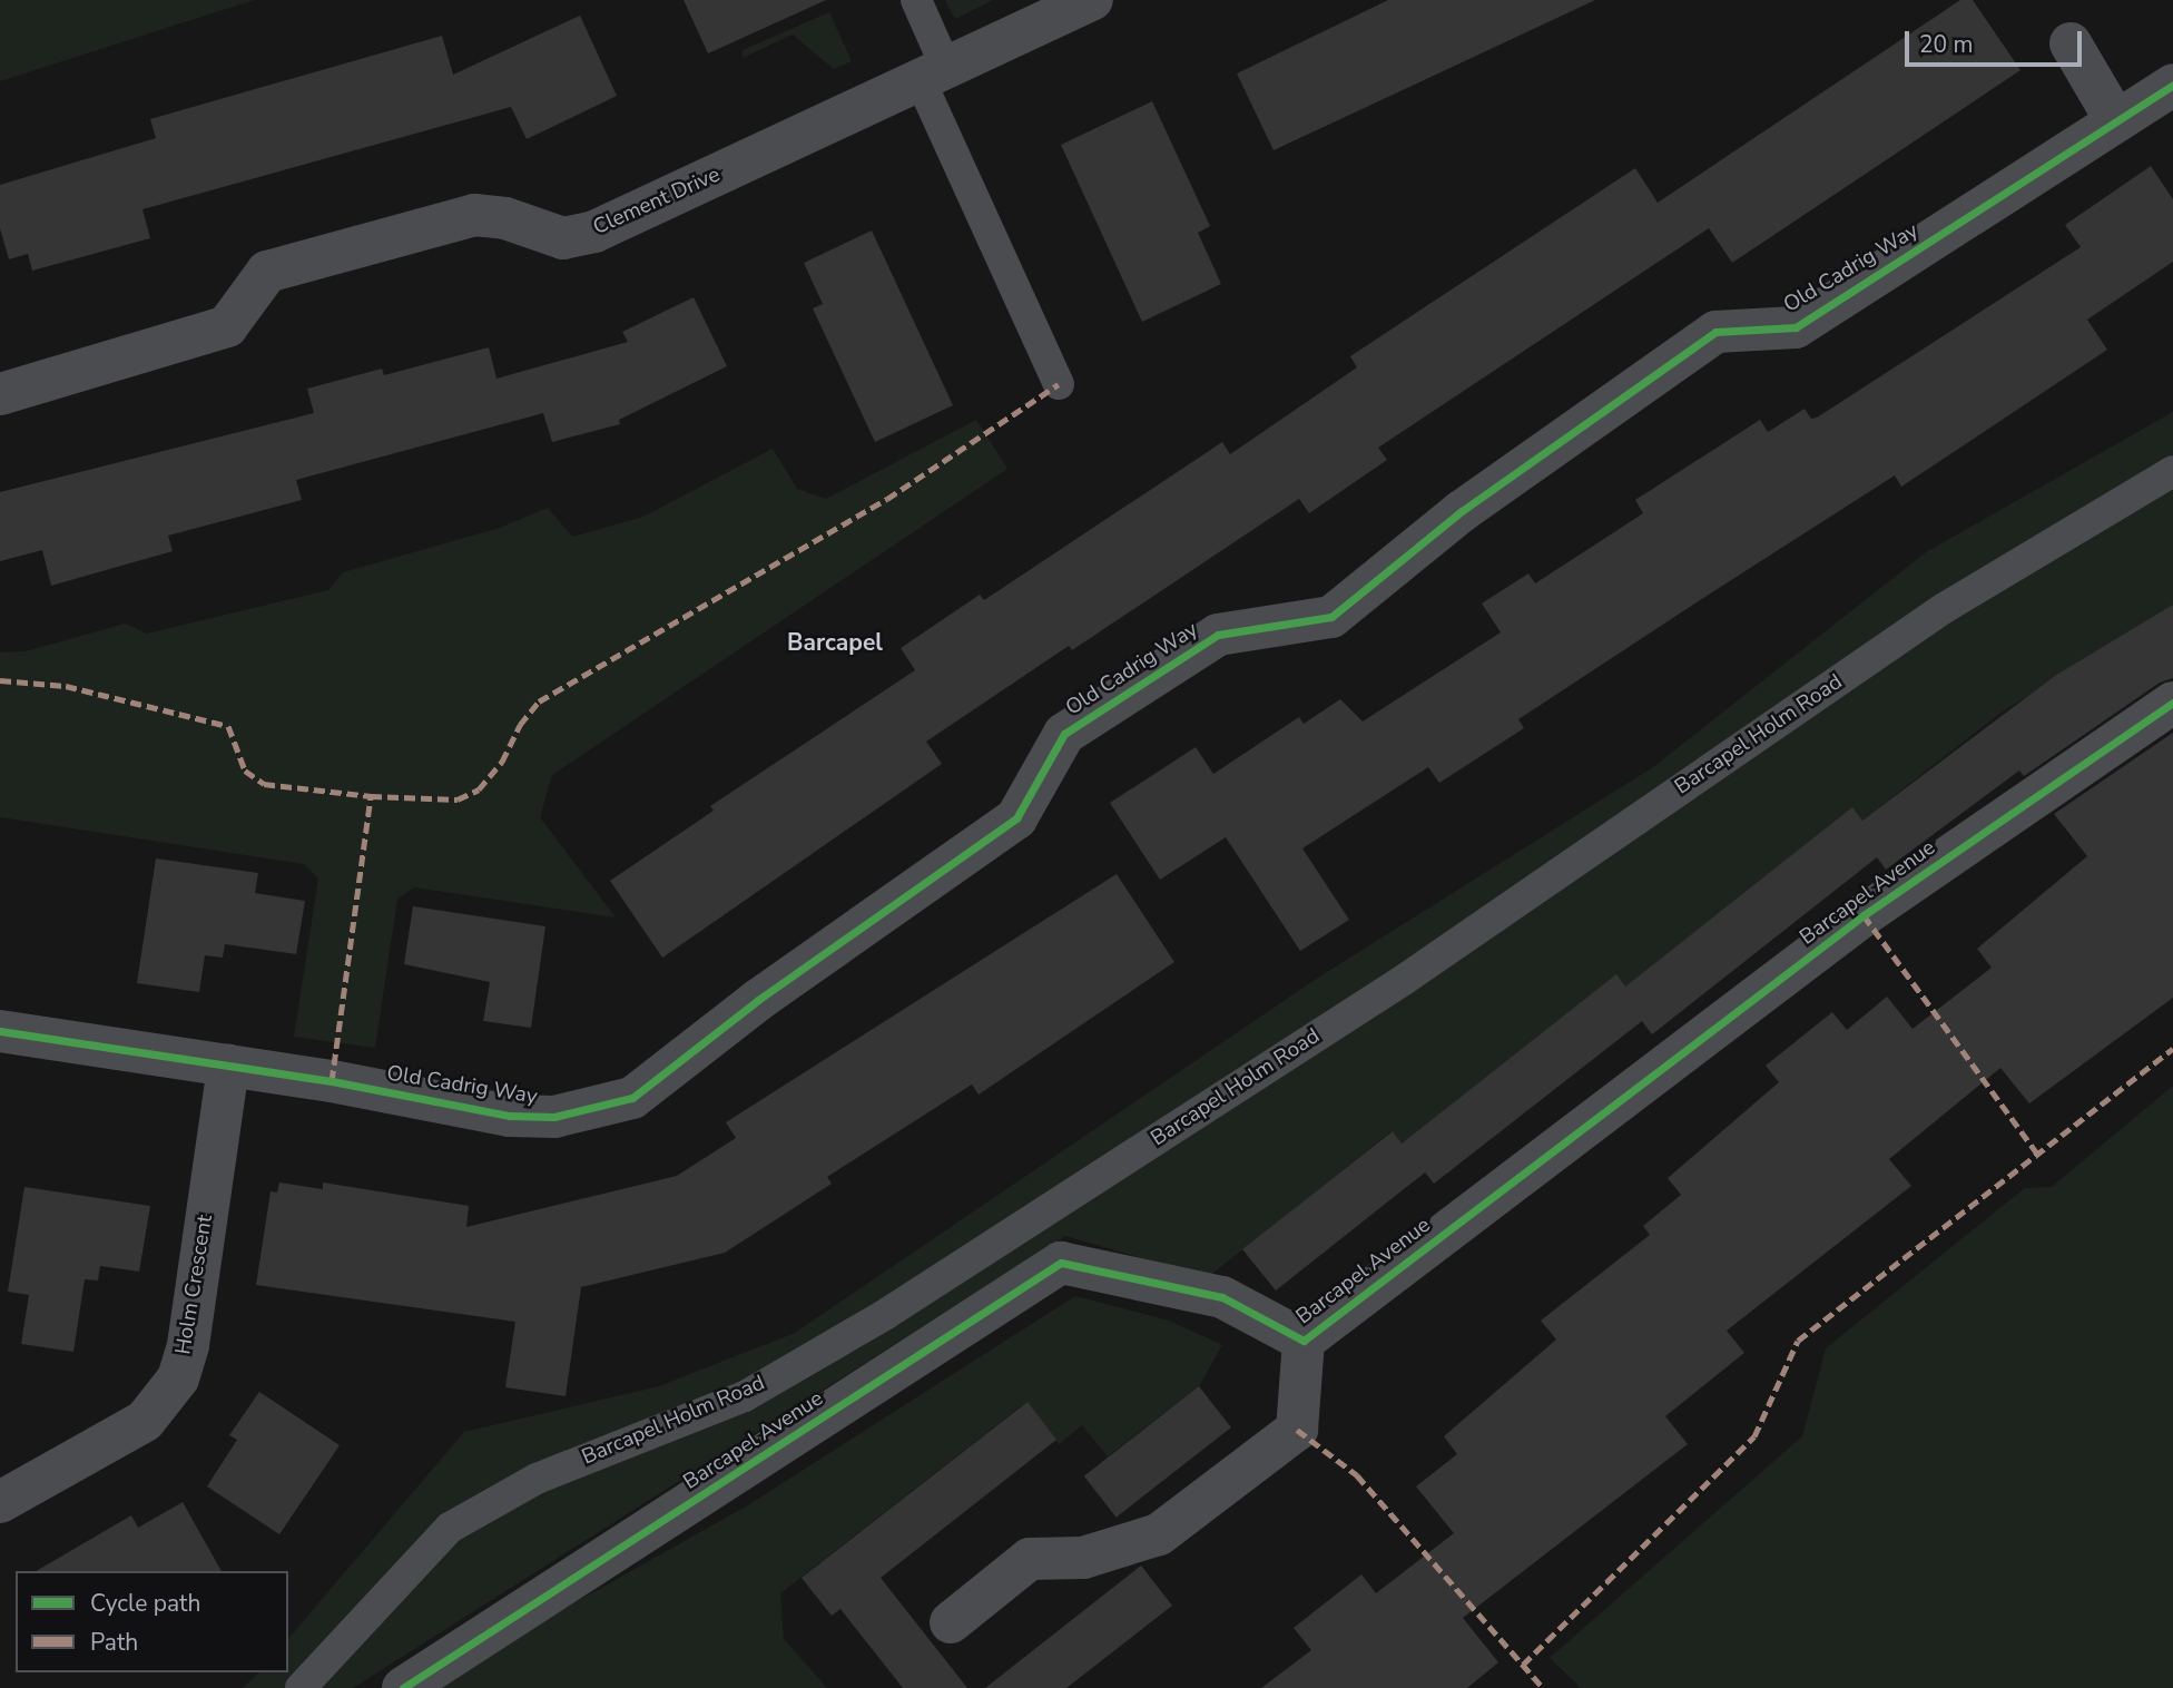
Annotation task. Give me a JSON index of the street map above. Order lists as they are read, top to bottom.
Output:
{
  "streets": {
    "street": [
      "Clement Drive",
      "Old Cadrig Way",
      "Barcapel Avenue",
      "Holm Crescent"
    ],
    "lane": ["Barcapel Holm Road"]
  },
  "crossings": [
    ["Old Cadrig Way", "Holm Crescent"]
  ],
  "districts": ["Barcapel"],
  "legend": ["Cycle path", "Path"],
  "scale_bar": "20 m"
}
